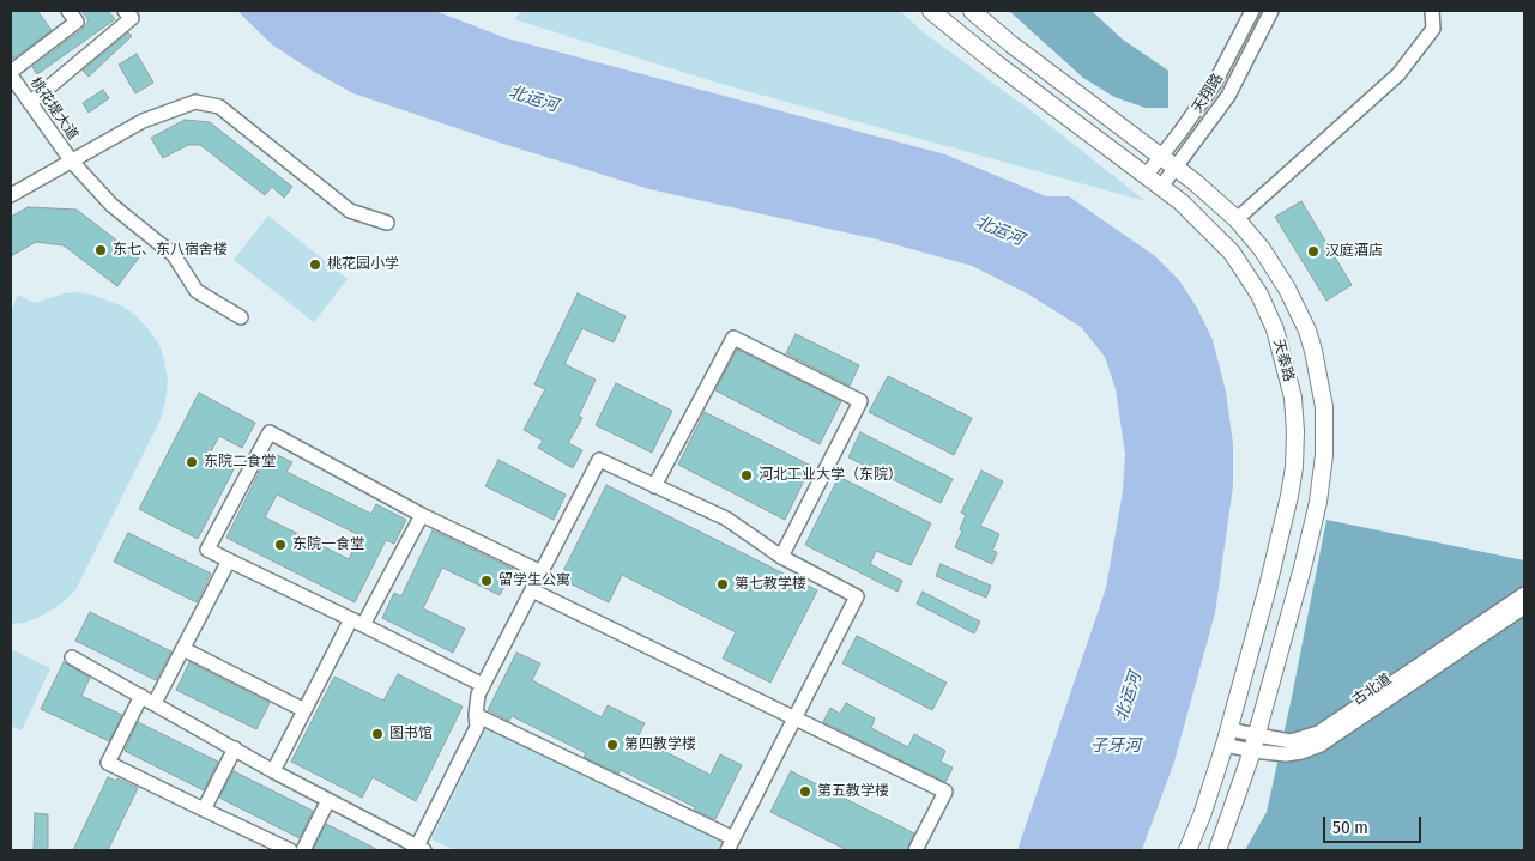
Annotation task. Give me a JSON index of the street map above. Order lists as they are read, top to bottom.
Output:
{
  "streets": {
    "main road": ["天泰路"],
    "street": ["天翔路", "桃花堤大道", "古北道"]
  },
  "crossings": [
    ["天翔路", "天泰路"],
    ["天泰路", "古北道"]
  ],
  "water": ["北运河", "子牙河"],
  "places": [
    "东七、东八宿舍楼",
    "汉庭酒店",
    "桃花园小学",
    "东院二食堂",
    "河北工业大学（东院）",
    "东院一食堂",
    "留学生公寓",
    "第七教学楼",
    "图书馆",
    "第四教学楼",
    "第五教学楼"
  ],
  "scale_bar": "50 m"
}
